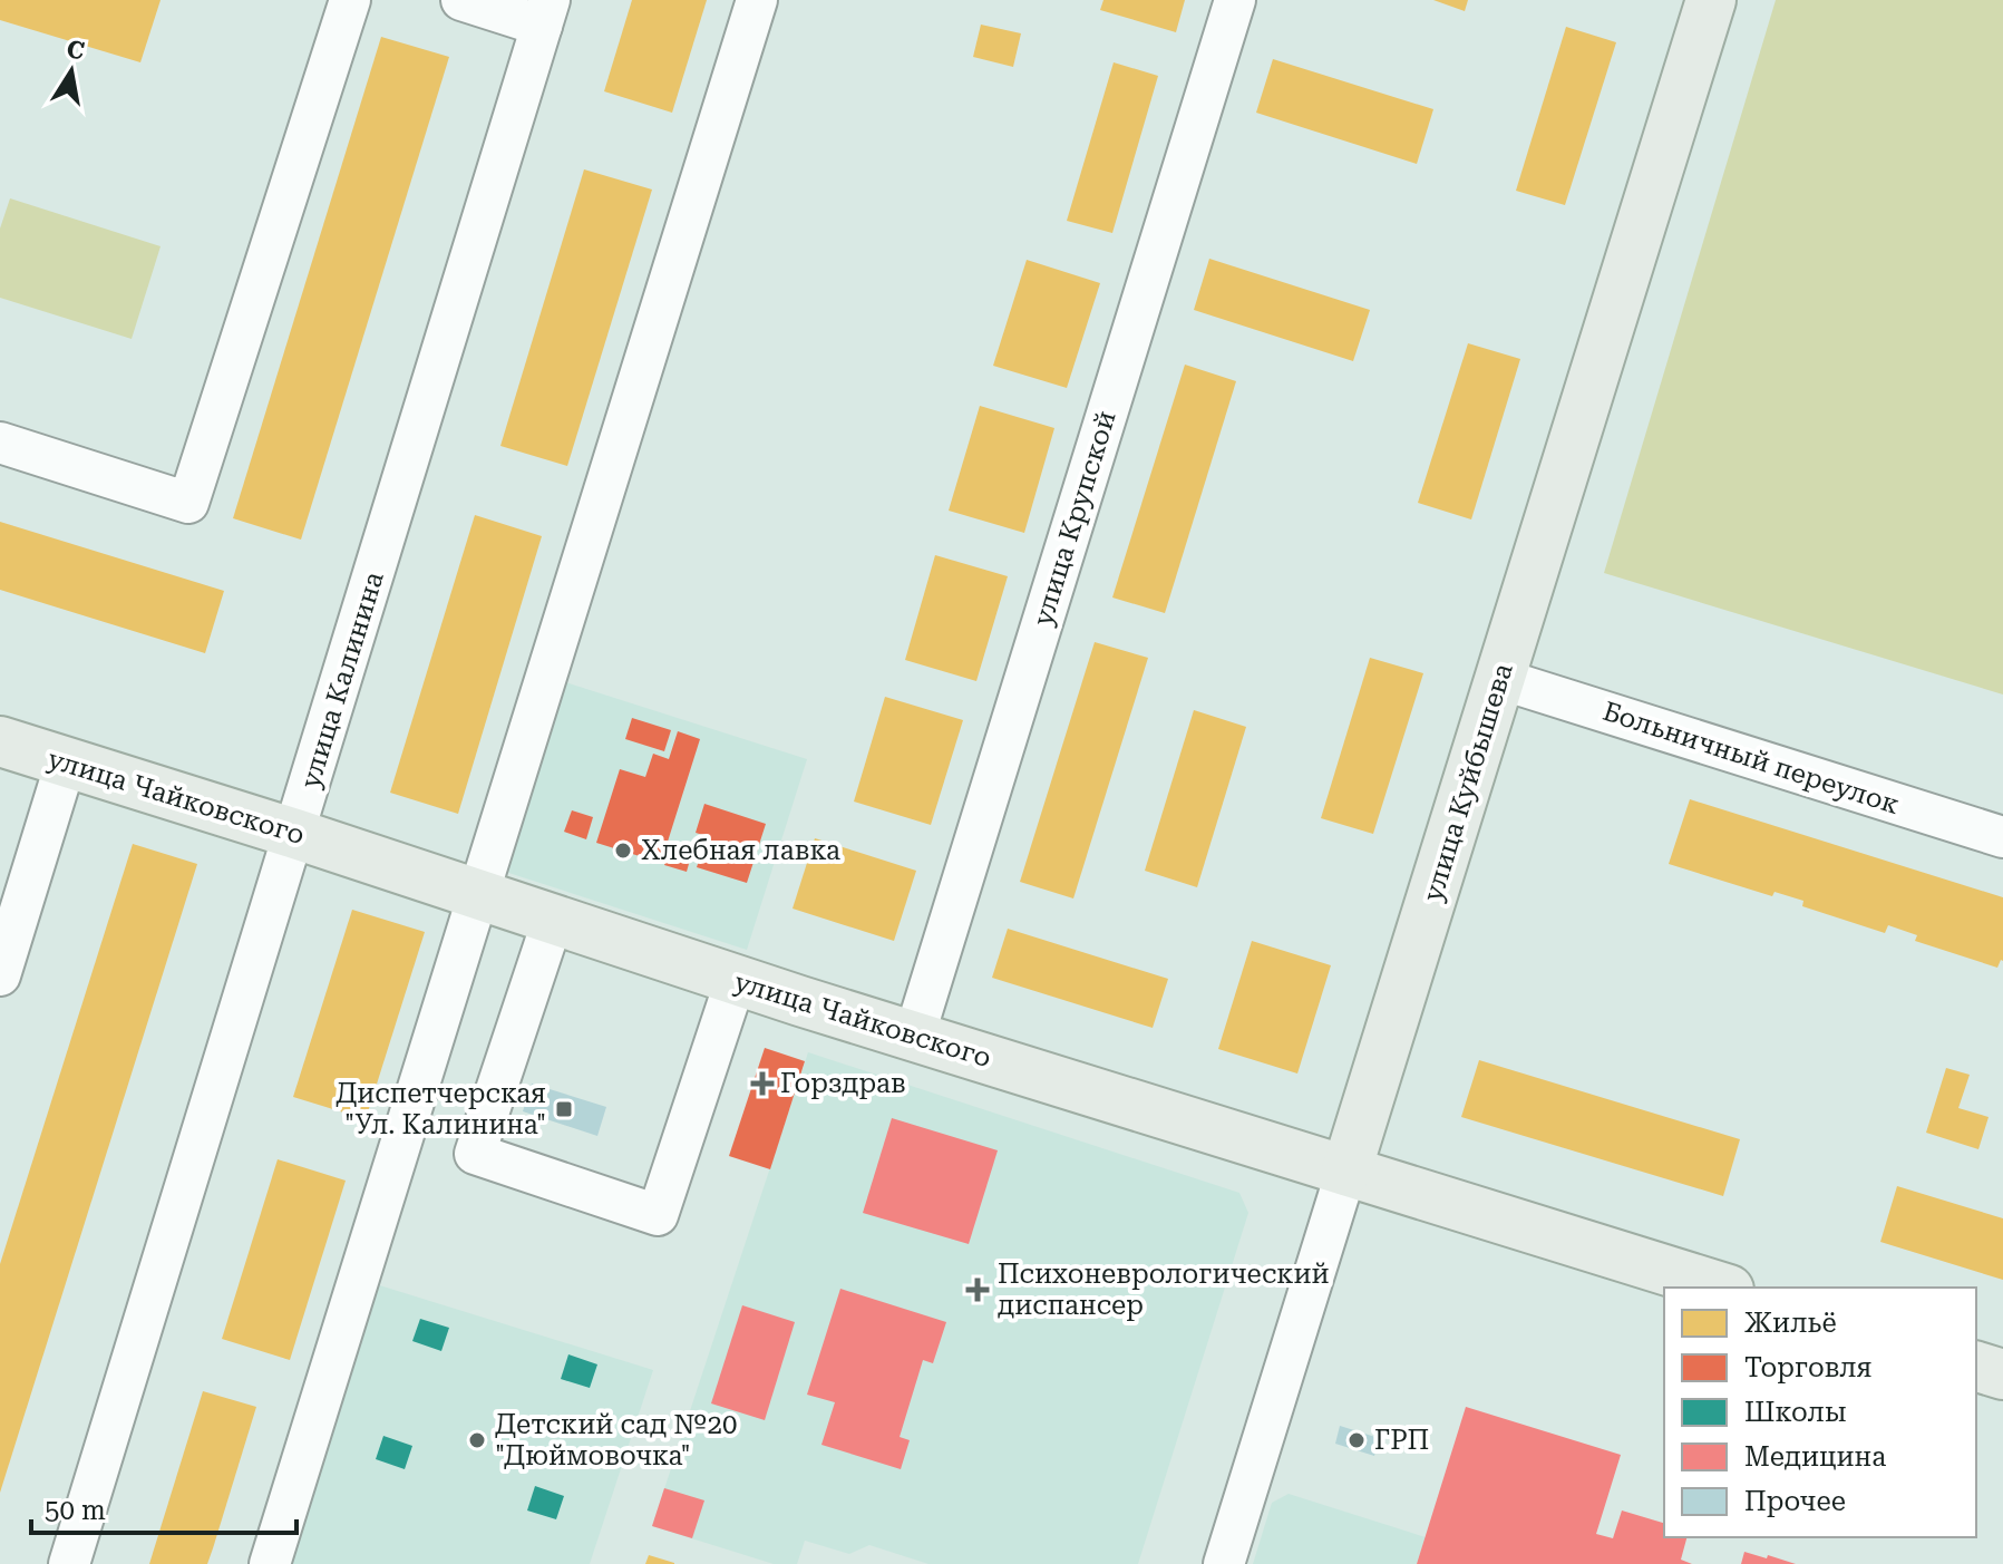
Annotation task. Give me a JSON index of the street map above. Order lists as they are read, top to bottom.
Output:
{
  "streets": {
    "main road": ["улица Куйбышева", "улица Чайковского"],
    "street": ["улица Крупской", "улица Калинина", "Больничный переулок"]
  },
  "crossings": [
    ["улица Крупской", "улица Чайковского"],
    ["улица Калинина", "улица Чайковского"],
    ["Больничный переулок", "улица Куйбышева"],
    ["улица Куйбышева", "улица Чайковского"]
  ],
  "places": {
    "other": ["Хлебная лавка", "Детский сад №20 \"Дюймовочка\"", "ГРП"],
    "health": ["Горздрав", "Психоневрологический диспансер"],
    "transit": ["Диспетчерская \"Ул. Калинина\""]
  },
  "legend": [
    "Жильё",
    "Торговля",
    "Школы",
    "Медицина",
    "Прочее"
  ],
  "scale_bar": "50 m",
  "north": "top"
}
